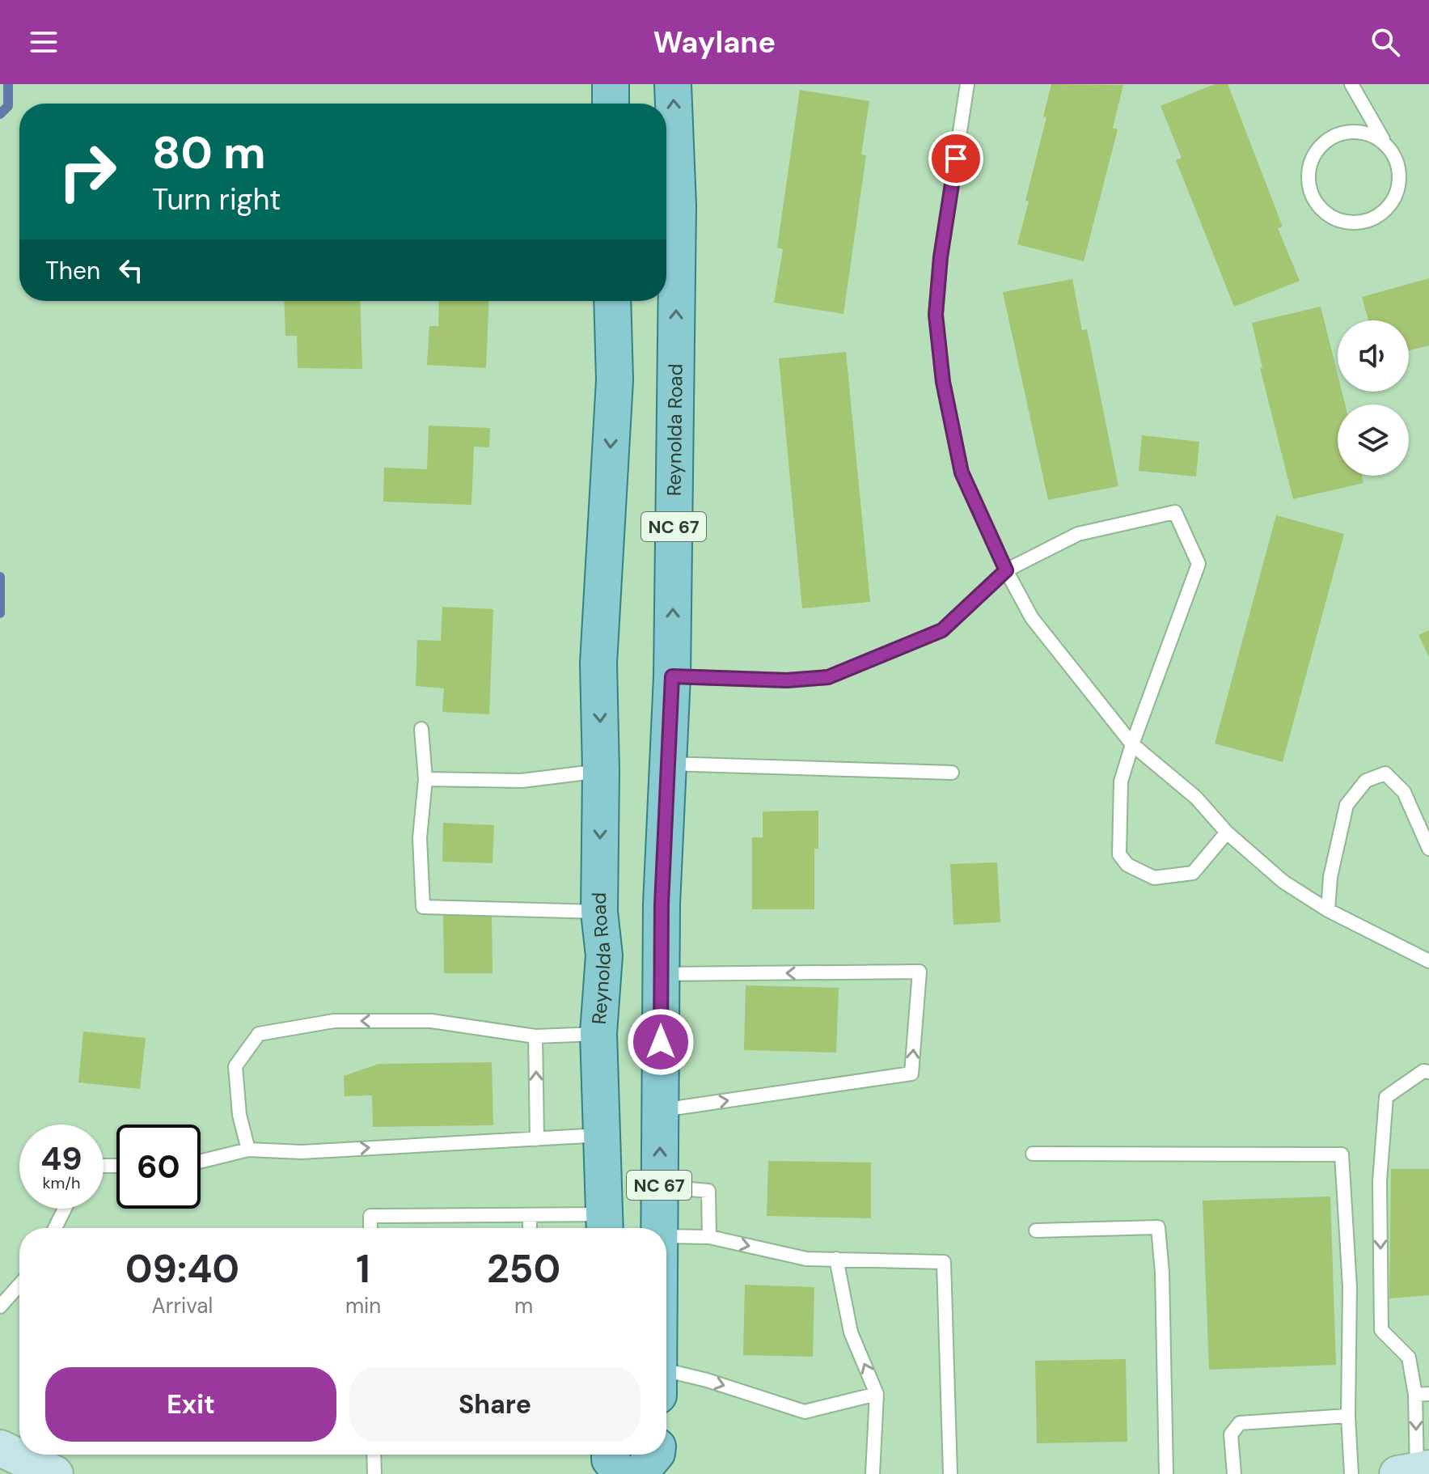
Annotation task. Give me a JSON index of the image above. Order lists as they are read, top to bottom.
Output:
{
  "streets": {
    "main road": ["Reynolda Road", "NC 67"]
  },
  "page": {
    "header": "Waylane",
    "turn": ["80 m", "Turn right"],
    "then": "Then",
    "speed": "49 km/h",
    "limit": "60",
    "eta": [
      "09:40",
      "Arrival",
      "1",
      "min",
      "250",
      "m"
    ],
    "buttons": ["Exit", "Share"]
  }
}
